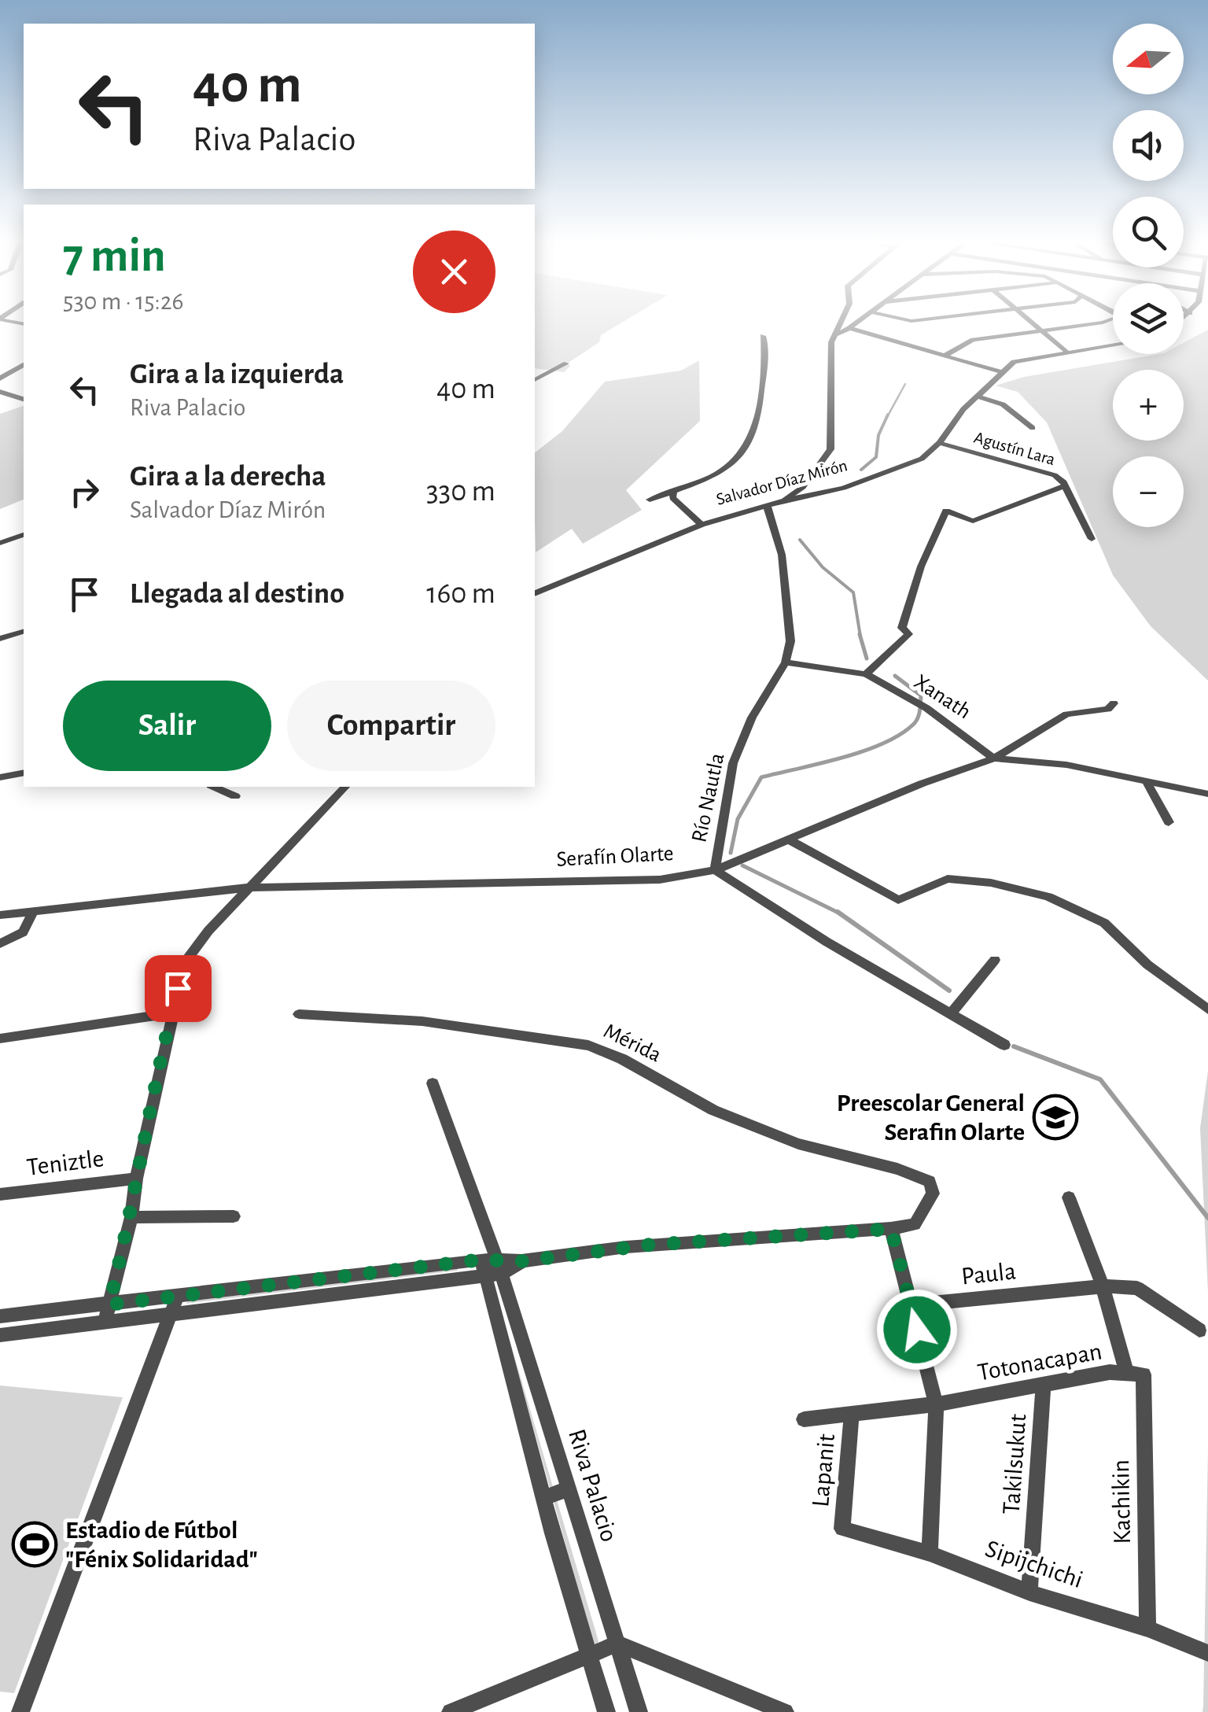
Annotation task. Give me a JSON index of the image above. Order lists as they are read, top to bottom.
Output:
{
  "streets": {
    "street": [
      "Agustín Lara",
      "Salvador Díaz Mirón",
      "Xanath",
      "Río Nautla",
      "Serafín Olarte",
      "Mérida",
      "Teniztle",
      "Paula",
      "Totonacapan",
      "Takilsukut",
      "Lapanit",
      "Riva Palacio",
      "Kachikin",
      "Sipijchichi"
    ]
  },
  "crossings": [
    ["Agustín Lara", "Salvador Díaz Mirón"],
    ["Salvador Díaz Mirón", "Río Nautla"],
    ["Xanath", "Serafín Olarte"],
    ["Río Nautla", "Serafín Olarte"],
    ["Totonacapan", "Takilsukut"],
    ["Totonacapan", "Lapanit"],
    ["Totonacapan", "Kachikin"],
    ["Takilsukut", "Sipijchichi"],
    ["Lapanit", "Sipijchichi"],
    ["Kachikin", "Sipijchichi"]
  ],
  "places": {
    "school or university": ["Preescolar General Serafin Olarte"],
    "sports": ["Estadio de Fútbol \"Fénix Solidaridad\""]
  },
  "north": "left",
  "page": {
    "map_buttons": ["+", "−"],
    "turn": ["40 m", "Riva Palacio"],
    "heading": ["7 min", "530 m · 15:26"],
    "list": [
      {
        "name": "Gira a la izquierda",
        "note": "Riva Palacio",
        "value": "40 m"
      },
      {
        "name": "Gira a la derecha",
        "note": "Salvador Díaz Mirón",
        "value": "330 m"
      },
      {
        "name": "Llegada al destino",
        "value": "160 m"
      }
    ],
    "buttons": ["Salir", "Compartir"]
  }
}
